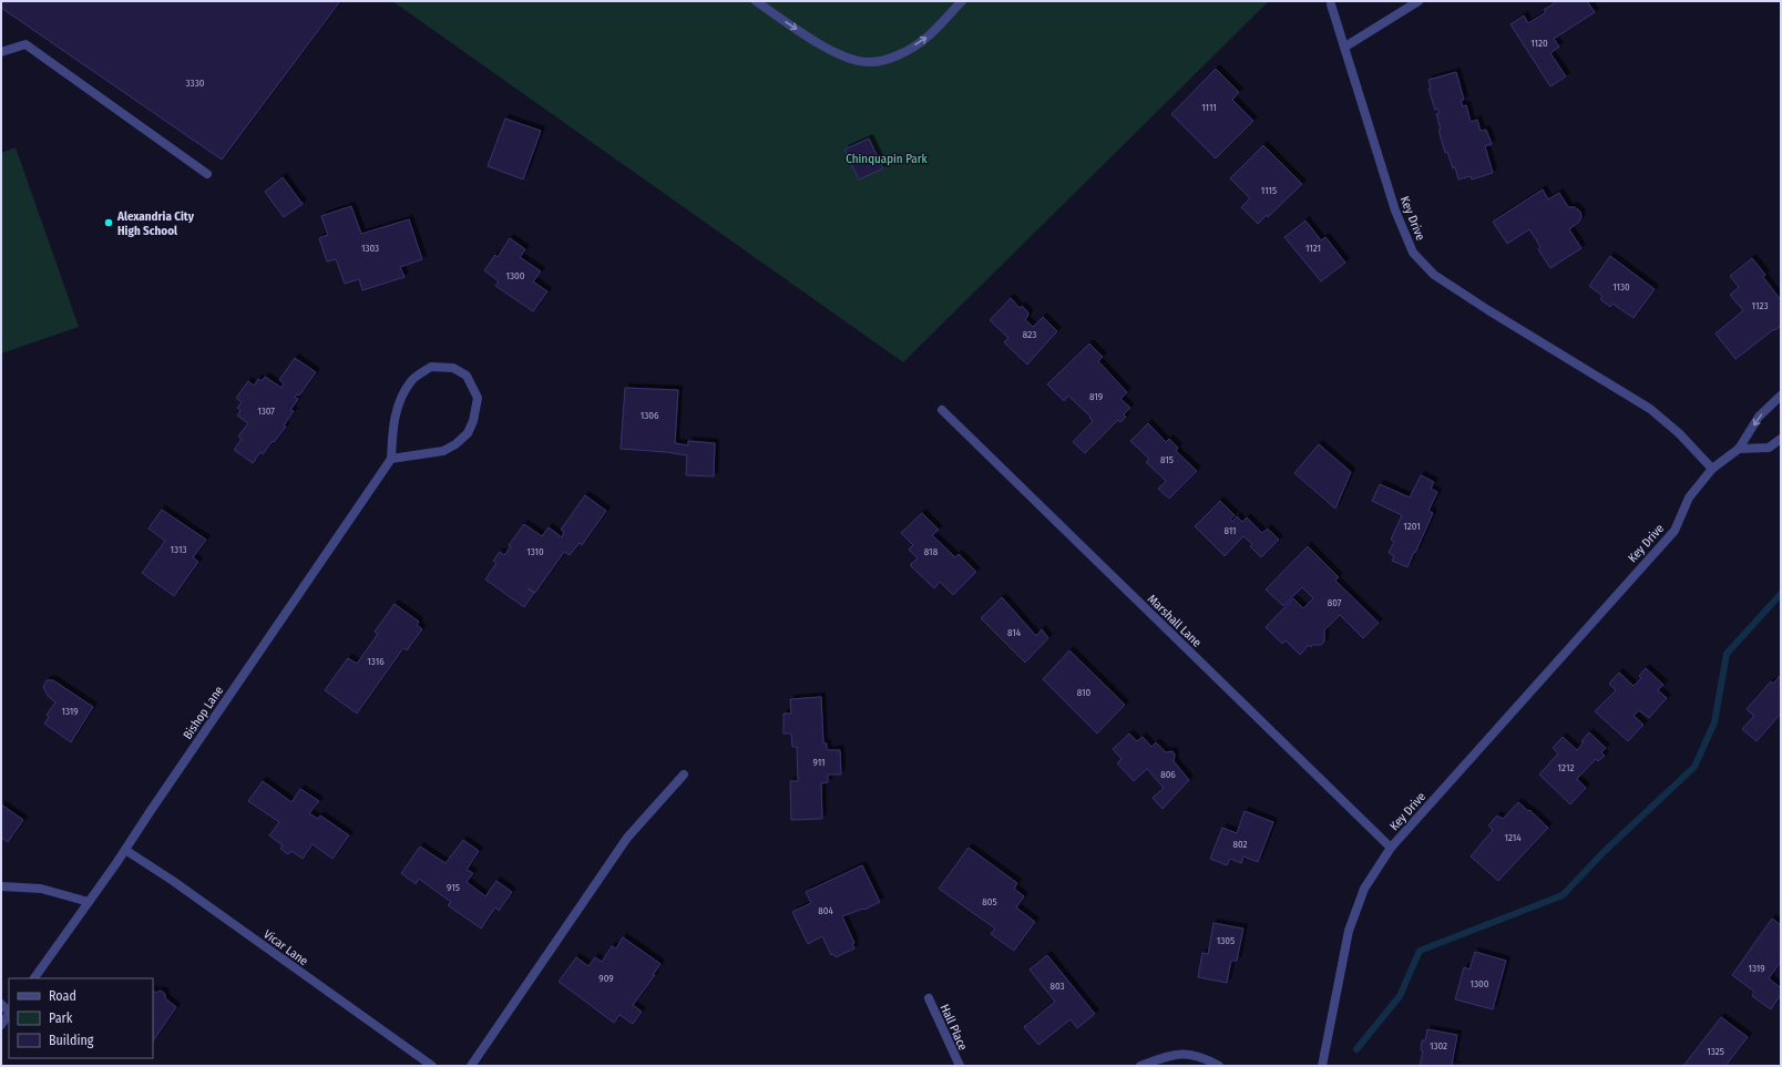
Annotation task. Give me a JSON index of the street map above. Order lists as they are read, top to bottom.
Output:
{
  "streets": {
    "street": [
      "Key Drive",
      "Marshall Lane",
      "Bishop Lane",
      "Vicar Lane",
      "Hall Place"
    ]
  },
  "crossings": [
    ["Key Drive", "Marshall Lane"],
    ["Bishop Lane", "Vicar Lane"]
  ],
  "parks": ["Chinquapin Park"],
  "places": ["Alexandria City High School"],
  "house_numbers": [
    "1120",
    "3330",
    "1111",
    "1115",
    "1303",
    "1121",
    "1300",
    "1130",
    "1123",
    "823",
    "819",
    "1307",
    "1306",
    "815",
    "1201",
    "811",
    "1313",
    "1310",
    "818",
    "807",
    "814",
    "1316",
    "810",
    "1319",
    "911",
    "1212",
    "806",
    "1214",
    "802",
    "915",
    "805",
    "804",
    "1305",
    "1319",
    "909",
    "1300",
    "803",
    "1302",
    "1325"
  ],
  "legend": ["Road", "Park", "Building"]
}
